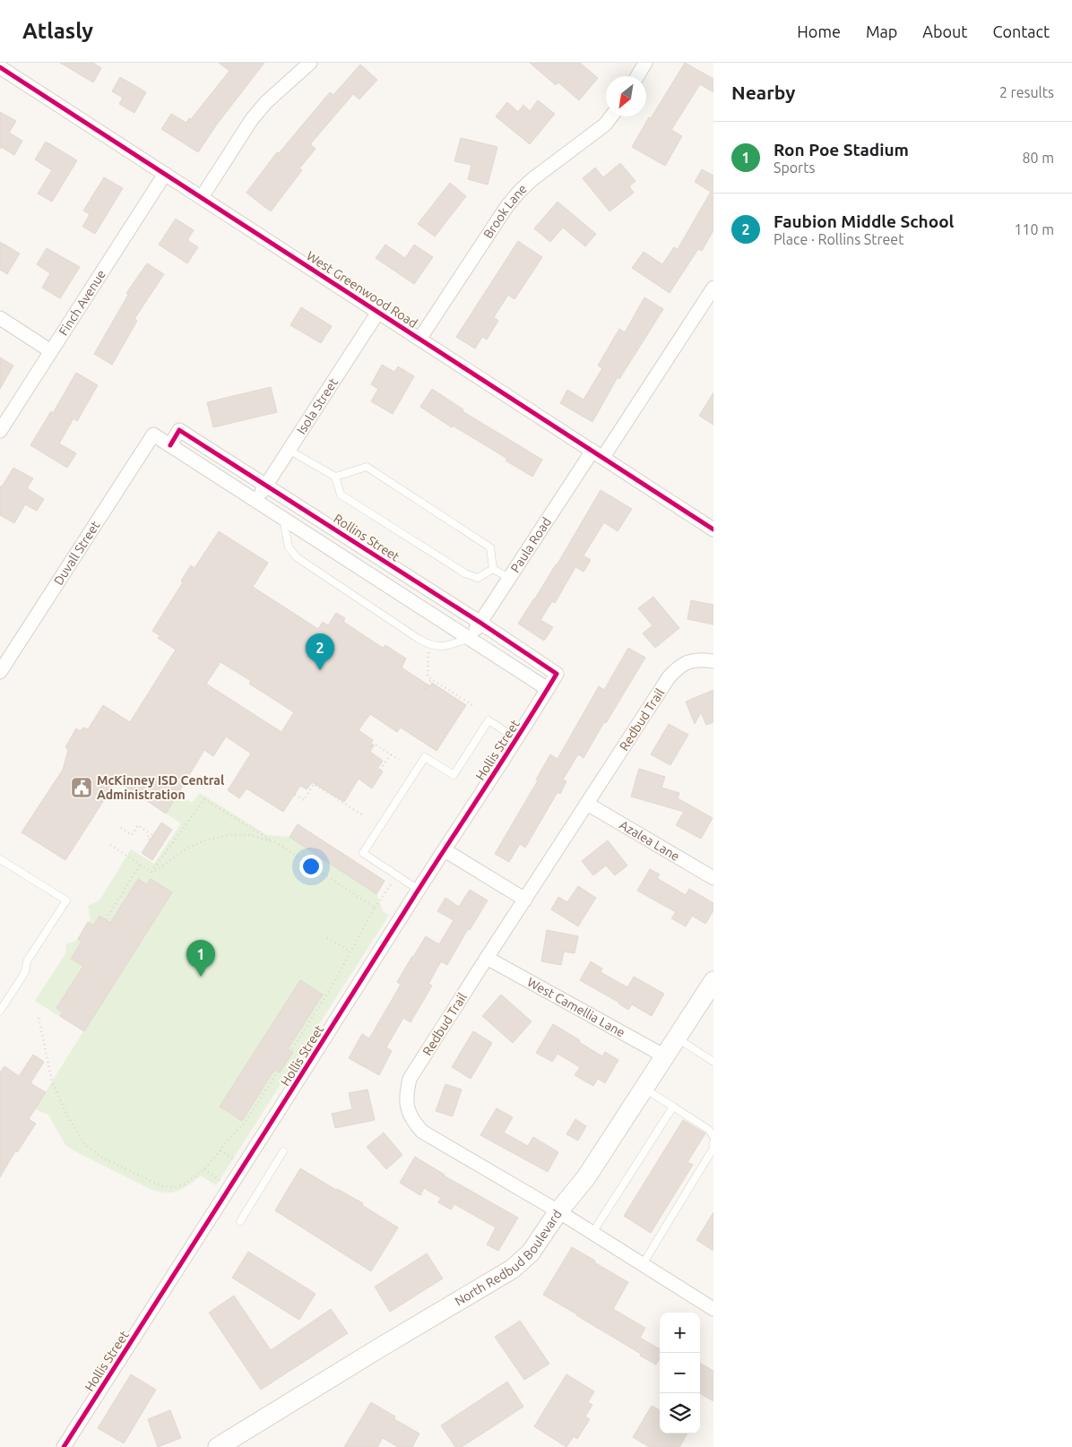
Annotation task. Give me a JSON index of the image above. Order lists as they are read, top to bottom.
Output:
{
  "streets": {
    "street": [
      "Brook Lane",
      "West Greenwood Road",
      "Finch Avenue",
      "Isola Street",
      "Rollins Street",
      "Paula Road",
      "Duvall Street",
      "Redbud Trail",
      "Hollis Street",
      "Azalea Lane",
      "West Camellia Lane",
      "North Redbud Boulevard"
    ]
  },
  "crossings": [
    ["Brook Lane", "West Greenwood Road"],
    ["West Greenwood Road", "Finch Avenue"],
    ["West Greenwood Road", "Isola Street"],
    ["West Greenwood Road", "Paula Road"],
    ["Isola Street", "Rollins Street"],
    ["Rollins Street", "Paula Road"],
    ["Rollins Street", "Duvall Street"],
    ["Rollins Street", "Hollis Street"],
    ["Redbud Trail", "Azalea Lane"],
    ["Redbud Trail", "West Camellia Lane"],
    ["Redbud Trail", "North Redbud Boulevard"],
    ["West Camellia Lane", "North Redbud Boulevard"]
  ],
  "places": {
    "public building": ["McKinney ISD Central Administration"]
  },
  "north": "bottom left",
  "page": {
    "header": "Atlasly",
    "nav": [
      "Home",
      "Map",
      "About",
      "Contact"
    ],
    "heading": ["Nearby", "2 results"],
    "list": [
      {
        "mark": "1",
        "name": "Ron Poe Stadium",
        "note": "Sports",
        "value": "80 m"
      },
      {
        "mark": "2",
        "name": "Faubion Middle School",
        "note": "Place · Rollins Street",
        "value": "110 m"
      }
    ],
    "pins": ["2", "1"],
    "map_buttons": ["+", "−"]
  }
}
